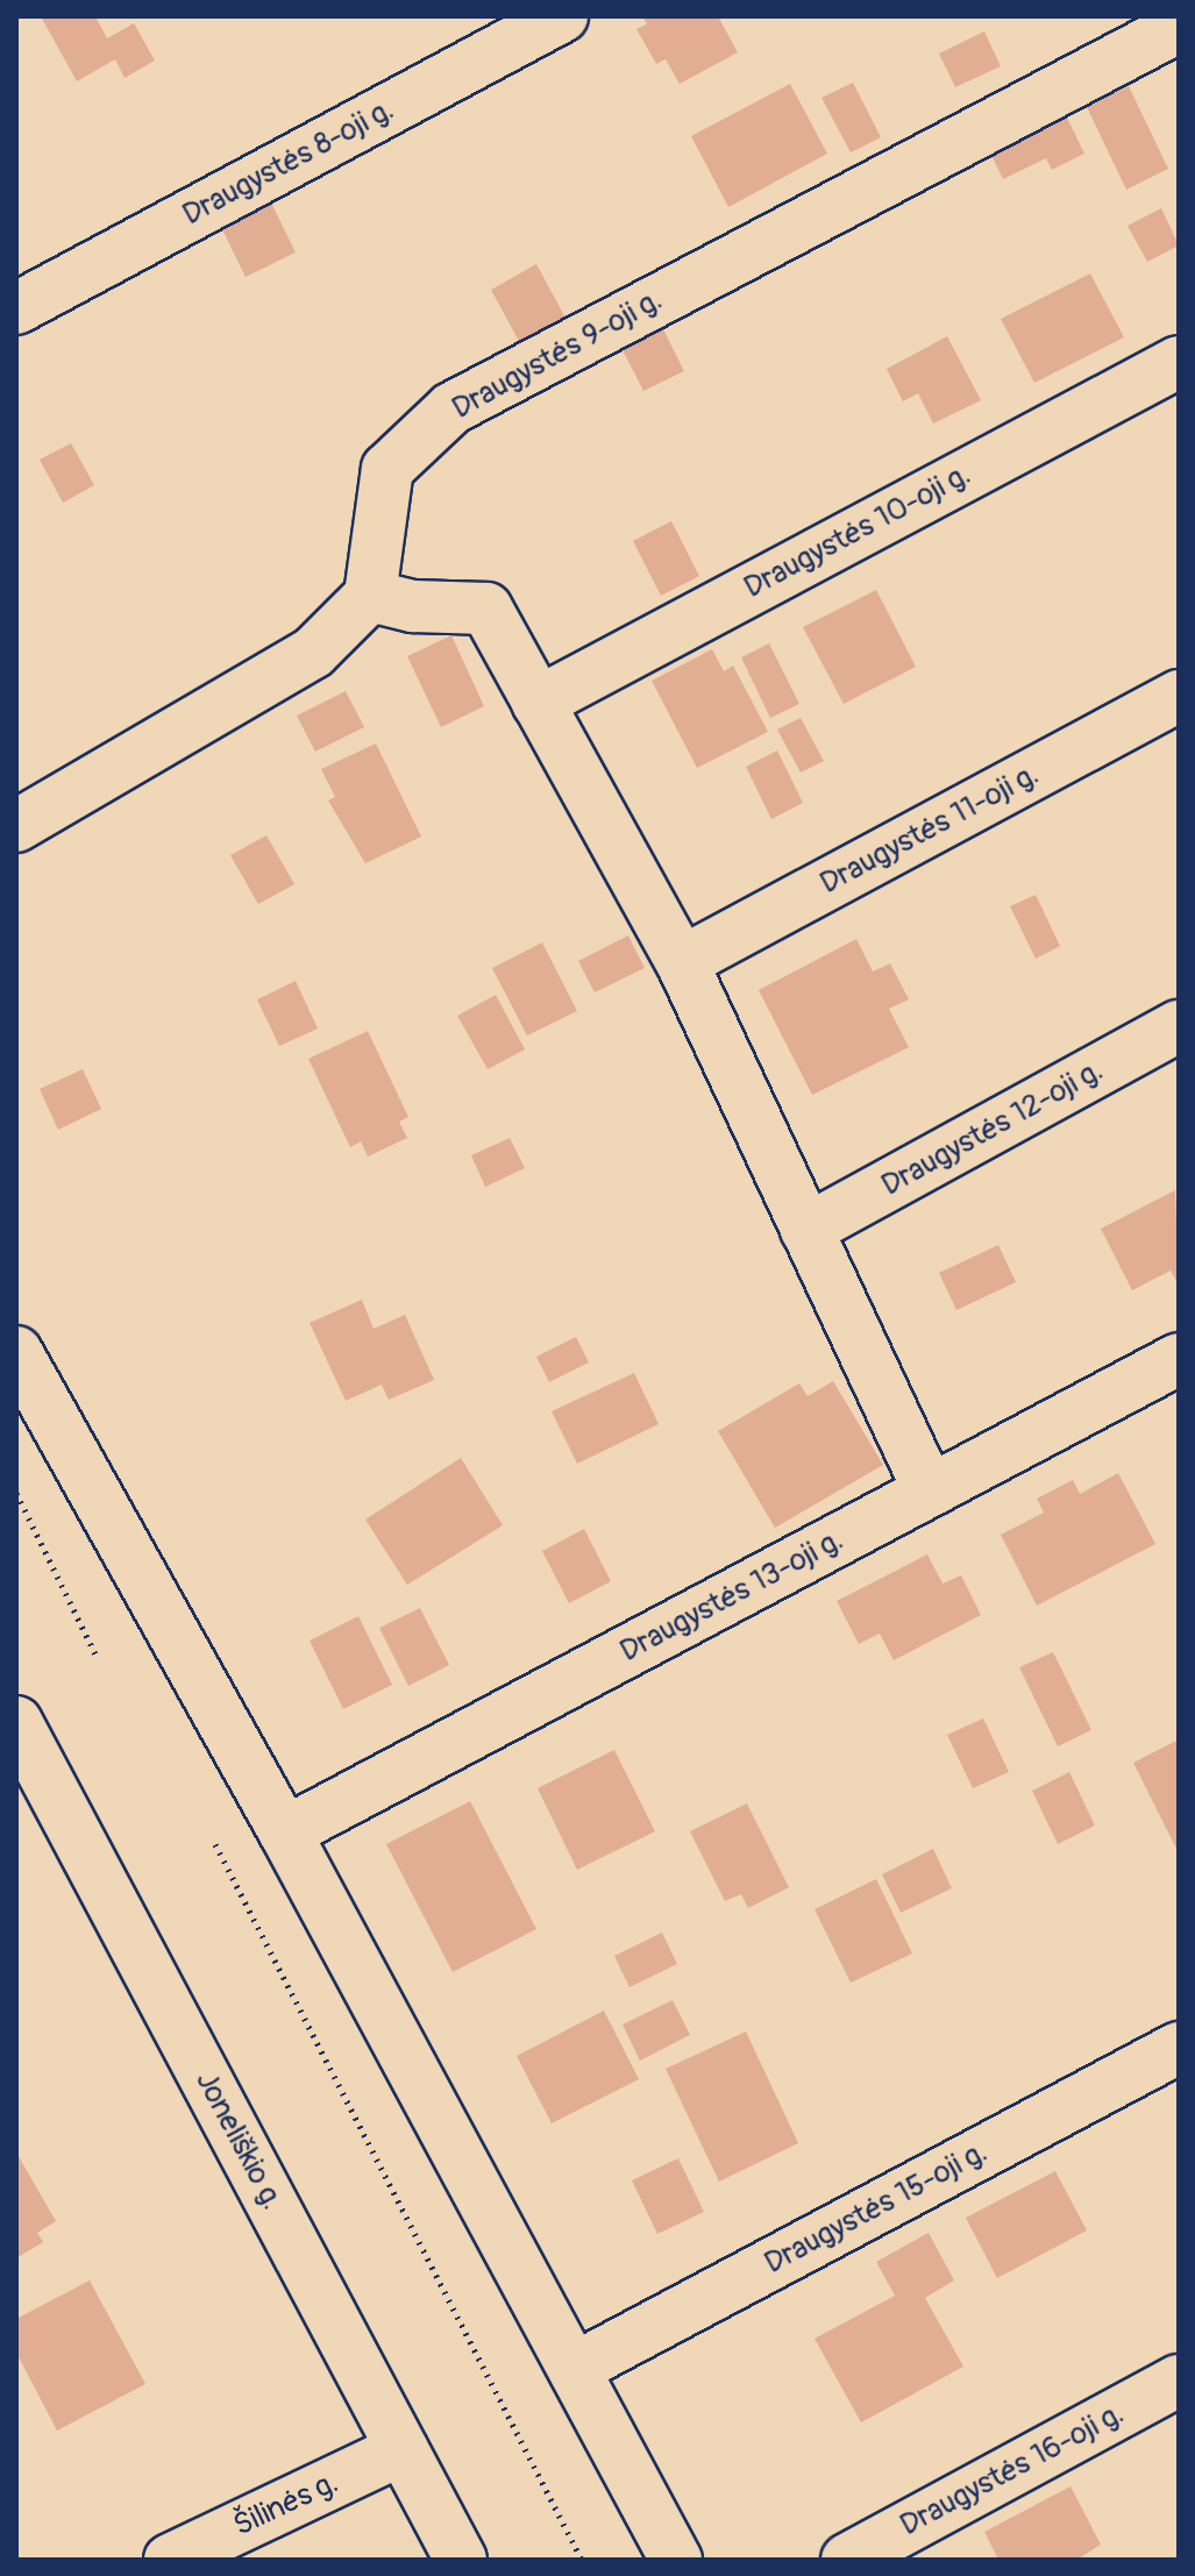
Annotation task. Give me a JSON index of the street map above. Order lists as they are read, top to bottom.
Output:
{
  "streets": {
    "street": [
      "Draugystės 8-oji g.",
      "Draugystės 9-oji g.",
      "Draugystės 10-oji g.",
      "Draugystės 11-oji g.",
      "Draugystės 12-oji g.",
      "Draugystės 13-oji g.",
      "Joneliškio g.",
      "Draugystės 15-oji g.",
      "Draugystės 16-oji g.",
      "Šilinės g."
    ]
  },
  "crossings": [
    ["Joneliškio g.", "Šilinės g."]
  ]
}
